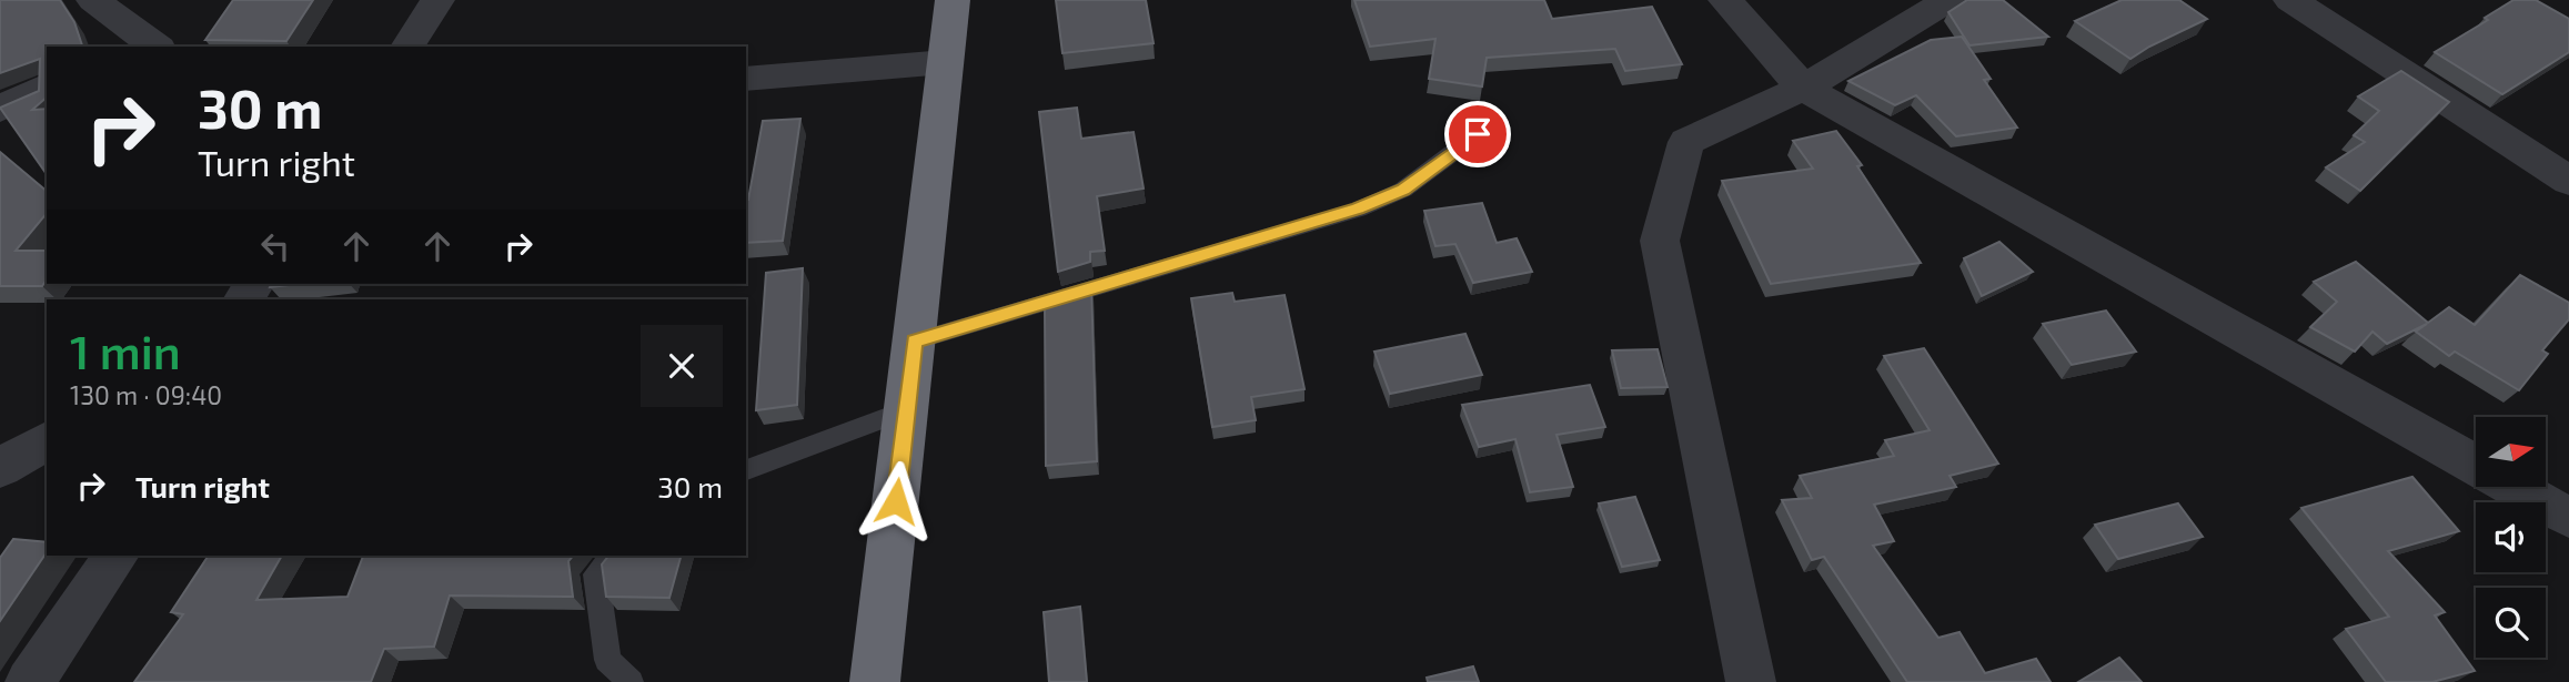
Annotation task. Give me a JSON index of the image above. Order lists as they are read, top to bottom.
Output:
{
  "north": "right",
  "page": {
    "turn": ["30 m", "Turn right"],
    "heading": ["1 min", "130 m · 09:40"],
    "list": [
      {
        "name": "Turn right",
        "value": "30 m"
      }
    ]
  }
}
